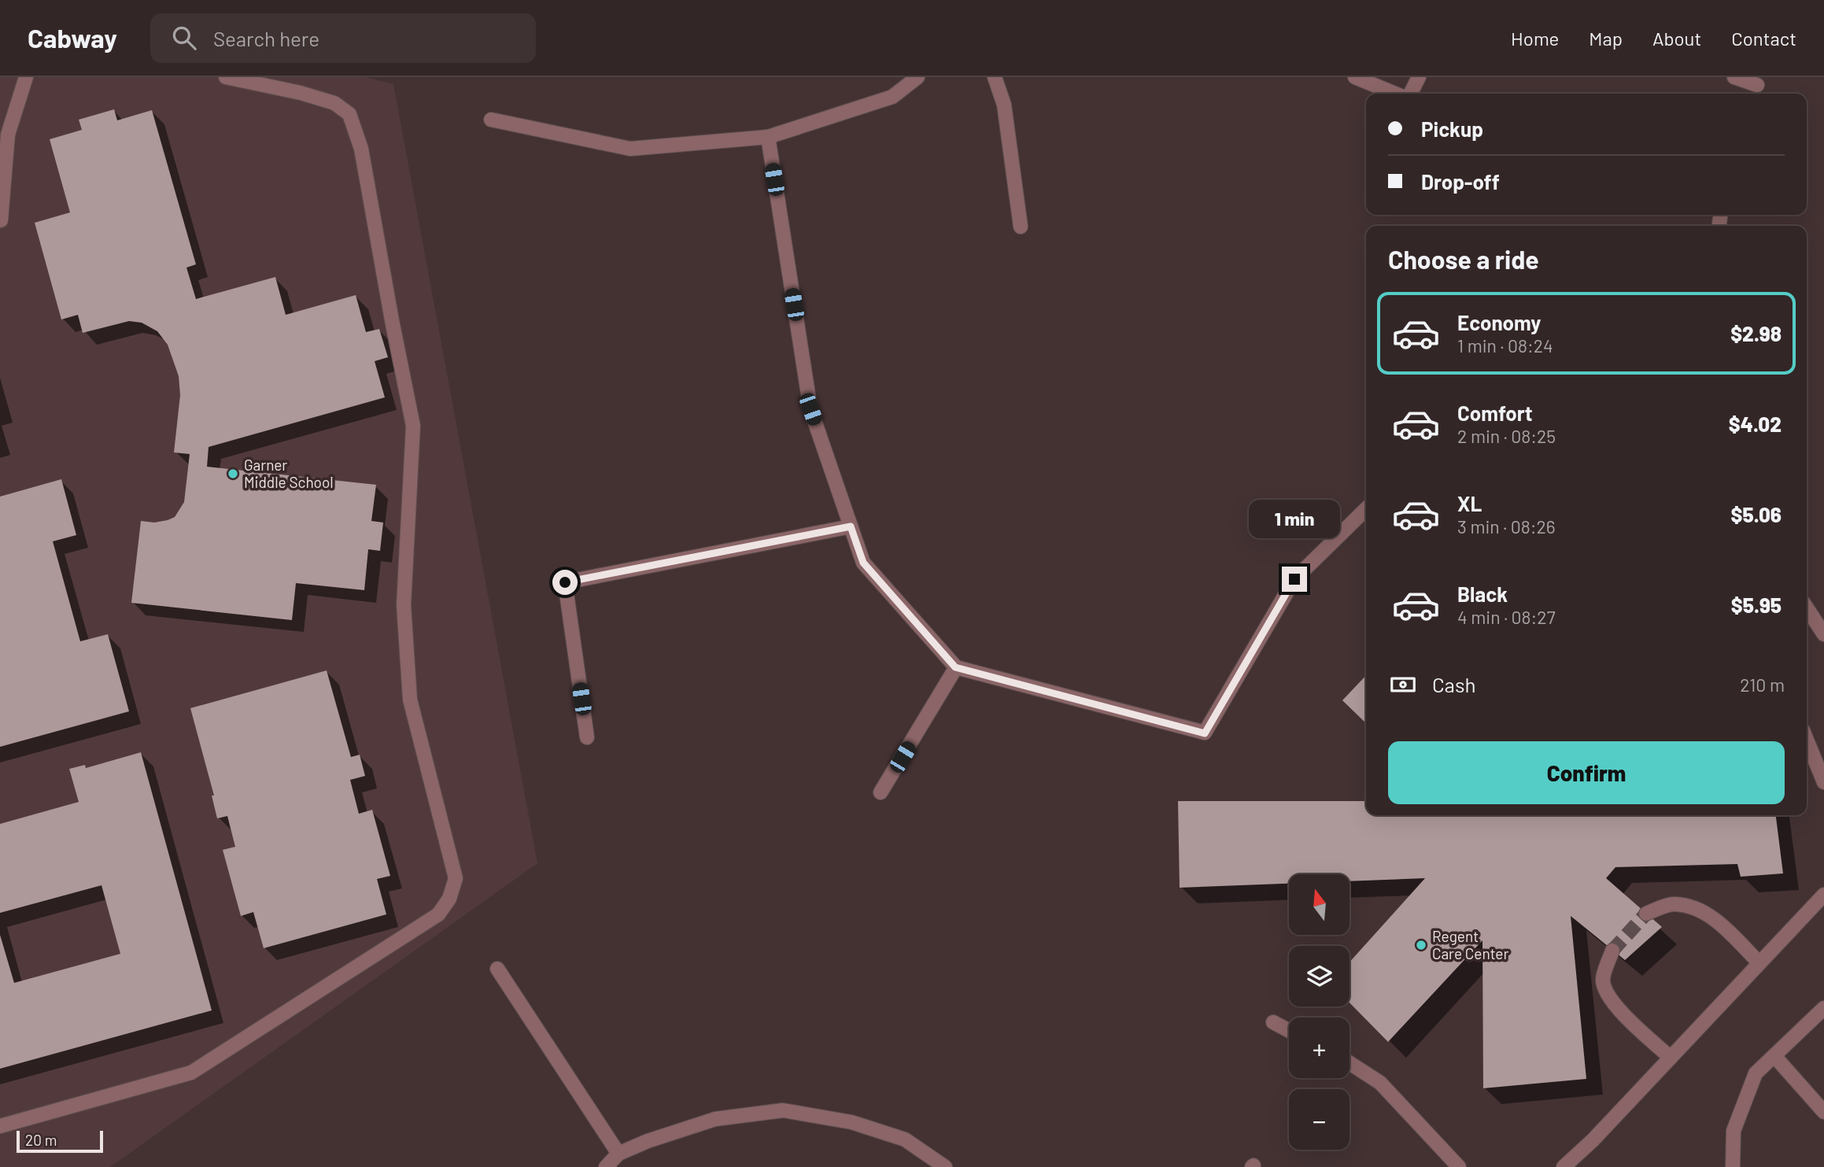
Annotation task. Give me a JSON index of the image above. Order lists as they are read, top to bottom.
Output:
{
  "places": ["Garner Middle School", "Regent Care Center"],
  "scale_bar": "20 m",
  "north": "top",
  "page": {
    "header": "Cabway",
    "search": "Search here",
    "nav": [
      "Home",
      "Map",
      "About",
      "Contact"
    ],
    "banner": ["Pickup", "Drop-off"],
    "heading": "Choose a ride",
    "list": [
      {
        "name": "Economy",
        "note": "1 min · 08:24",
        "value": "$2.98"
      },
      {
        "name": "Comfort",
        "note": "2 min · 08:25",
        "value": "$4.02"
      },
      {
        "name": "XL",
        "note": "3 min · 08:26",
        "value": "$5.06"
      },
      {
        "name": "Black",
        "note": "4 min · 08:27",
        "value": "$5.95"
      }
    ],
    "bubble": "1 min",
    "pay": ["Cash", "210 m"],
    "buttons": "Confirm",
    "map_buttons": ["+", "−"],
    "scale": "20 m"
  }
}
